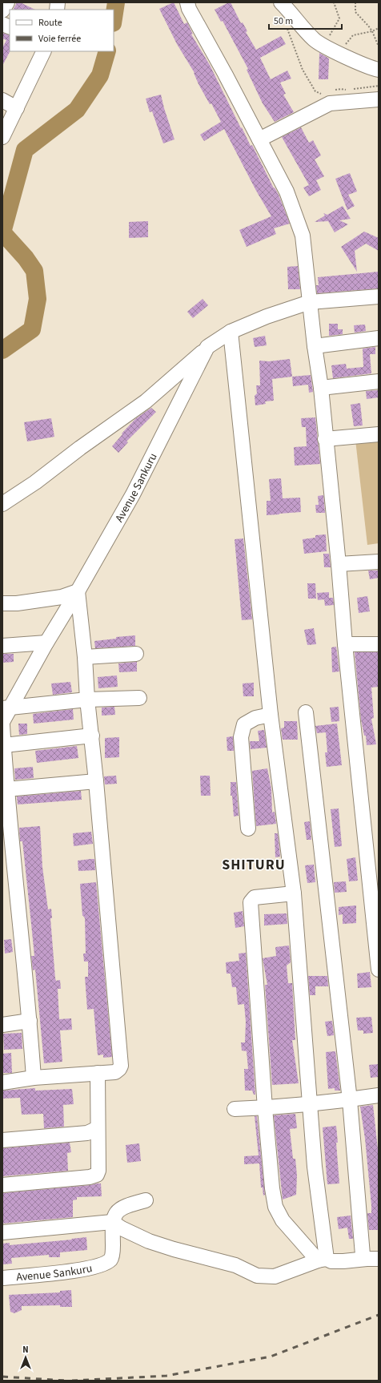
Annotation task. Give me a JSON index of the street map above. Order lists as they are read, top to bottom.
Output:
{
  "streets": {
    "street": ["Avenue Sankuru"]
  },
  "districts": ["SHITURU"],
  "legend": ["Route", "Voie ferrée"],
  "scale_bar": "50 m",
  "north": "top"
}
